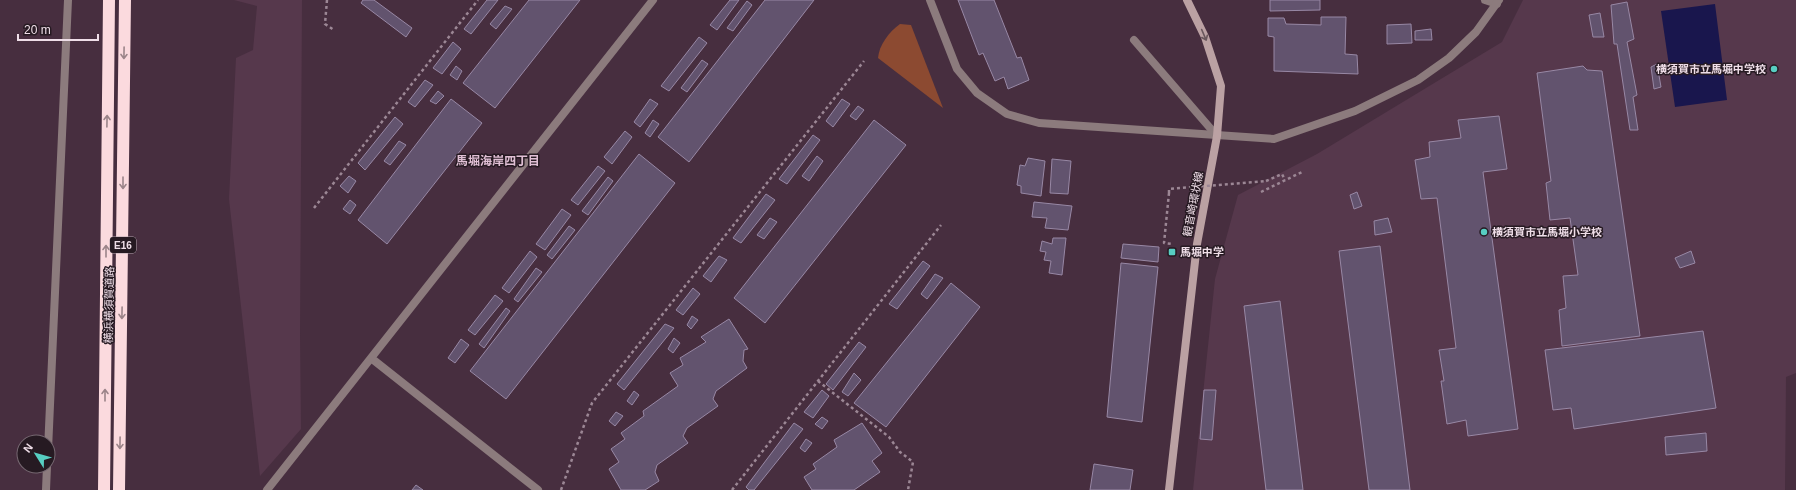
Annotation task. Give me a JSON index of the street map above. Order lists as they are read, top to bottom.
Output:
{
  "streets": {
    "highway": ["E16", "横浜横須賀道路"],
    "main road": ["観音崎環状線"]
  },
  "districts": ["馬堀海岸四丁目"],
  "places": {
    "other": ["横須賀市立馬堀中学校", "横須賀市立馬堀小学校"],
    "transit": ["馬堀中学"]
  },
  "scale_bar": "20 m",
  "north": "top left"
}
